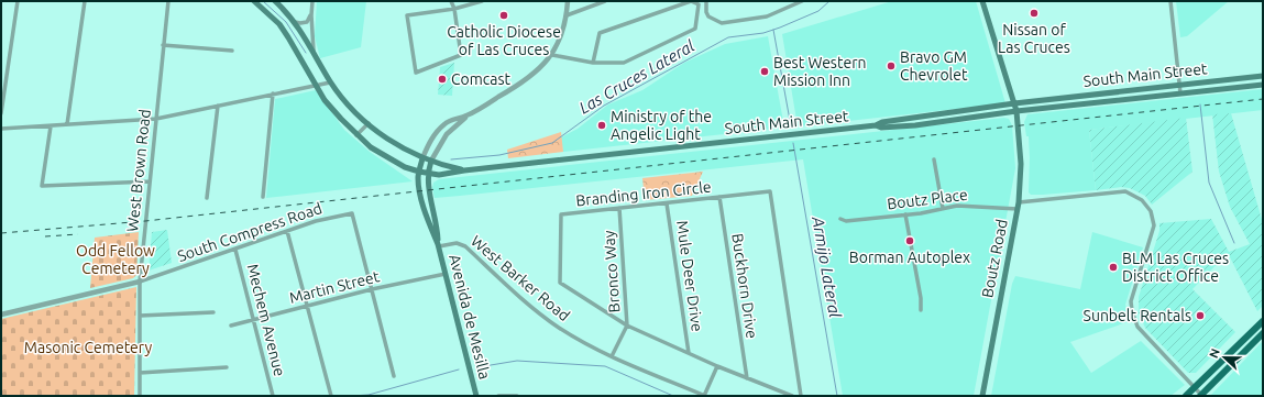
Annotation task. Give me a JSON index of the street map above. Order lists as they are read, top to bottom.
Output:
{
  "streets": {
    "main road": ["South Main Street", "Boutz Road", "Avenida de Mesilla"],
    "street": [
      "West Brown Road",
      "Branding Iron Circle",
      "Boutz Place",
      "South Compress Road",
      "Bronco Way",
      "Mule Deer Drive",
      "West Barker Road",
      "Buckhorn Drive",
      "Martin Street",
      "Mechem Avenue"
    ]
  },
  "crossings": [
    ["South Main Street", "Boutz Road"],
    ["South Main Street", "Avenida de Mesilla"],
    ["West Brown Road", "South Compress Road"],
    ["Branding Iron Circle", "Bronco Way"],
    ["Branding Iron Circle", "Mule Deer Drive"],
    ["Branding Iron Circle", "Buckhorn Drive"],
    ["Boutz Place", "Boutz Road"],
    ["South Compress Road", "Martin Street"],
    ["South Compress Road", "Mechem Avenue"],
    ["Bronco Way", "West Barker Road"],
    ["West Barker Road", "Avenida de Mesilla"],
    ["Martin Street", "Avenida de Mesilla"],
    ["Martin Street", "Mechem Avenue"]
  ],
  "water": ["Las Cruces Lateral", "Armijo Lateral"],
  "parks": ["Odd Fellow Cemetery", "Masonic Cemetery"],
  "places": [
    "Nissan of Las Cruces",
    "Catholic Diocese of Las Cruces",
    "Bravo GM Chevrolet",
    "Best Western Mission Inn",
    "Comcast",
    "Ministry of the Angelic Light",
    "Borman Autoplex",
    "BLM Las Cruces District Office",
    "Sunbelt Rentals"
  ],
  "north": "left"
}
